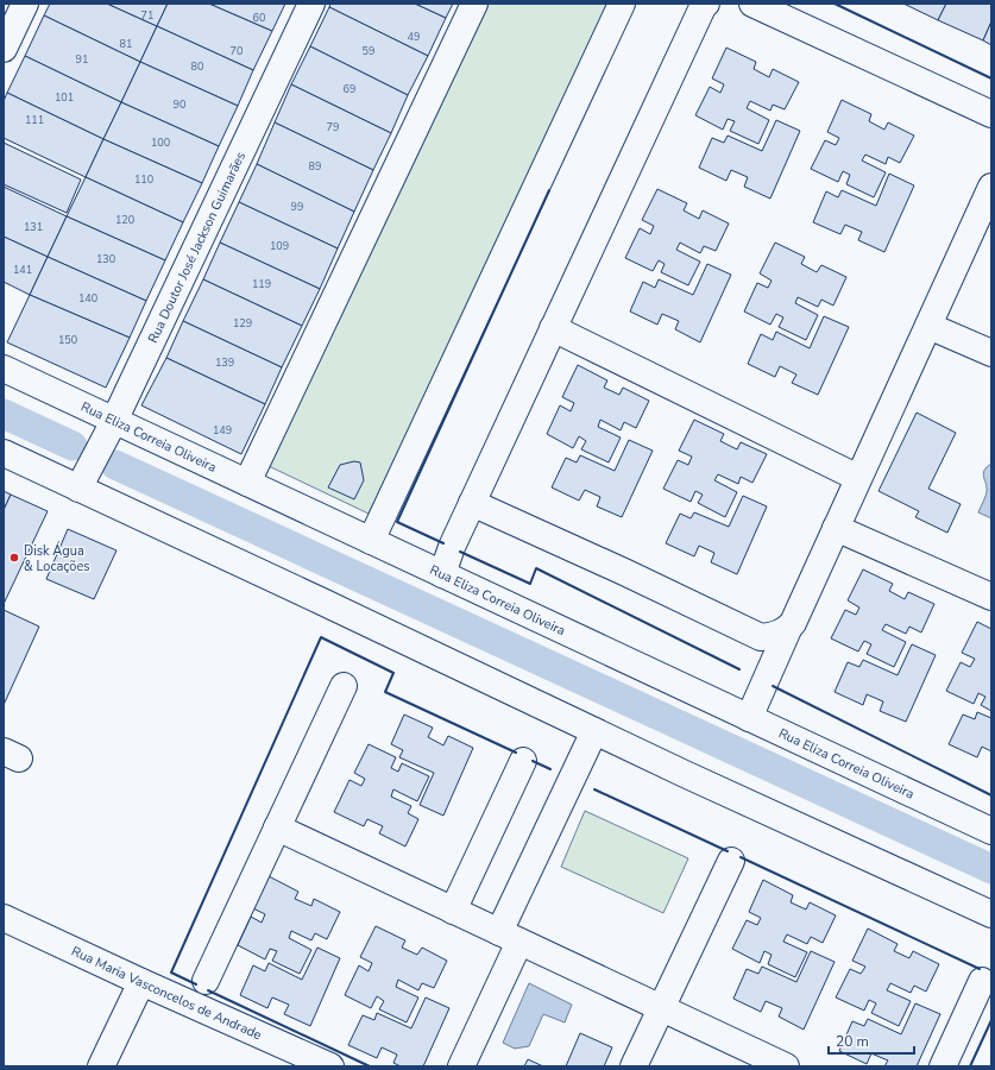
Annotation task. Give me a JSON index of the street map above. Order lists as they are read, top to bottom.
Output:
{
  "streets": {
    "street": ["Rua Doutor José Jackson Guimarães", "Rua Eliza Correia Oliveira", "Rua Maria Vasconcelos de Andrade"]
  },
  "crossings": [
    ["Rua Doutor José Jackson Guimarães", "Rua Eliza Correia Oliveira"]
  ],
  "places": ["Disk Água & Locações"],
  "house_numbers": [
    "71",
    "60",
    "49",
    "81",
    "70",
    "59",
    "91",
    "80",
    "69",
    "101",
    "90",
    "111",
    "79",
    "100",
    "89",
    "110",
    "99",
    "120",
    "131",
    "109",
    "130",
    "141",
    "119",
    "140",
    "129",
    "150",
    "139",
    "149"
  ],
  "scale_bar": "20 m"
}
